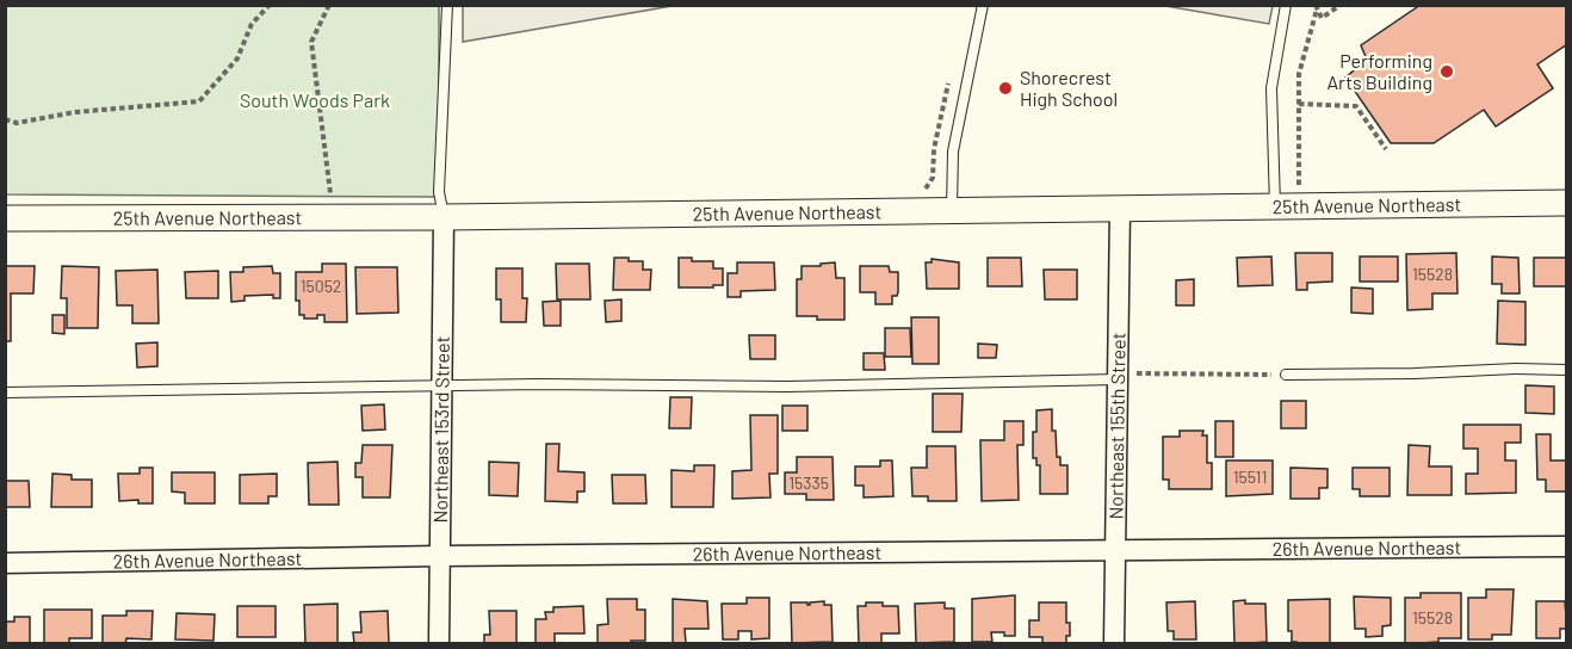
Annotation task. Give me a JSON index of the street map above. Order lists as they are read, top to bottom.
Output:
{
  "streets": {
    "street": [
      "25th Avenue Northeast",
      "Northeast 155th Street",
      "Northeast 153rd Street",
      "26th Avenue Northeast"
    ]
  },
  "crossings": [
    ["25th Avenue Northeast", "Northeast 155th Street"],
    ["25th Avenue Northeast", "Northeast 153rd Street"],
    ["Northeast 155th Street", "26th Avenue Northeast"],
    ["Northeast 153rd Street", "26th Avenue Northeast"]
  ],
  "parks": ["South Woods Park"],
  "places": ["Performing Arts Building", "Shorecrest High School"],
  "house_numbers": [
    "15528",
    "15052",
    "15511",
    "15335",
    "15528"
  ]
}
